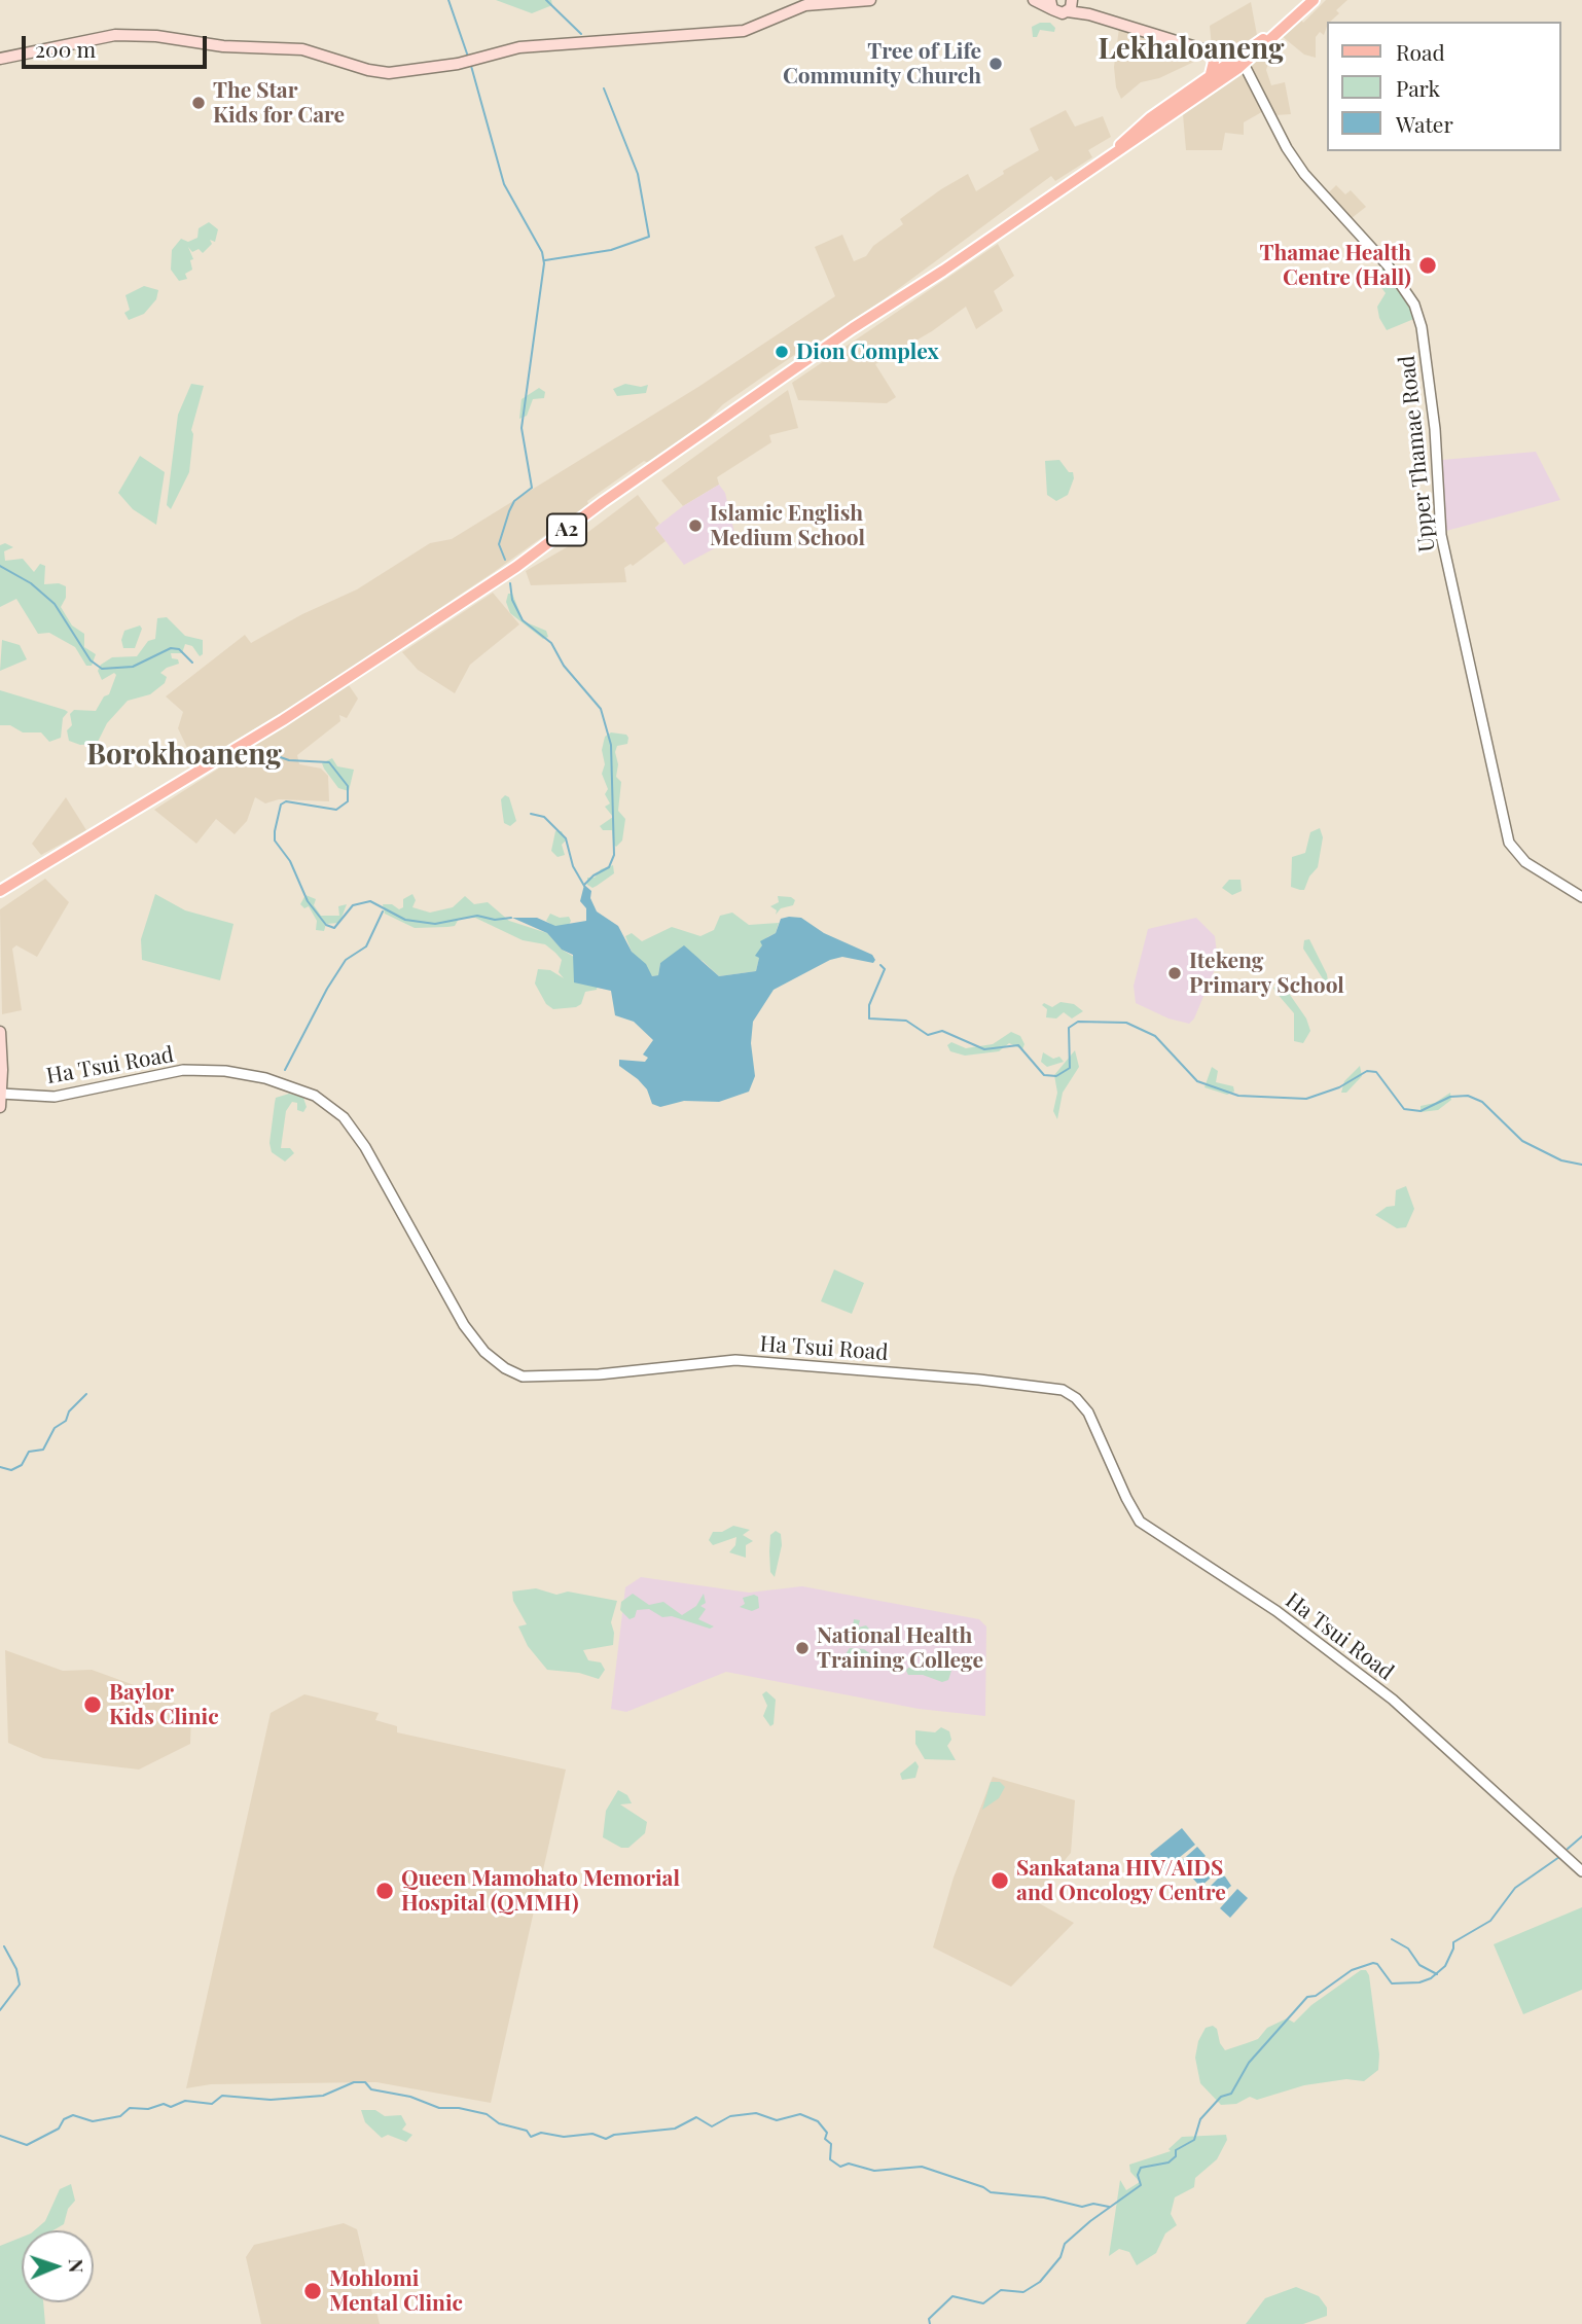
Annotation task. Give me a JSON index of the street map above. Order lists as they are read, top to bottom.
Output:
{
  "streets": {
    "main road": ["A2"],
    "street": ["Upper Thamae Road", "Ha Tsui Road"]
  },
  "crossings": [
    ["Upper Thamae Road", "A2"]
  ],
  "districts": ["Lekhaloaneng", "Borokhoaneng"],
  "places": [
    "Tree of Life Community Church",
    "The Star Kids for Care",
    "Thamae Health Centre (Hall)",
    "Dion Complex",
    "Islamic English Medium School",
    "Itekeng Primary School",
    "National Health Training College",
    "Baylor Kids Clinic",
    "Sankatana HIV/AIDS and Oncology Centre",
    "Queen Mamohato Memorial Hospital (QMMH)",
    "Mohlomi Mental Clinic"
  ],
  "legend": ["Road", "Park", "Water"],
  "scale_bar": "200 m",
  "north": "right"
}
